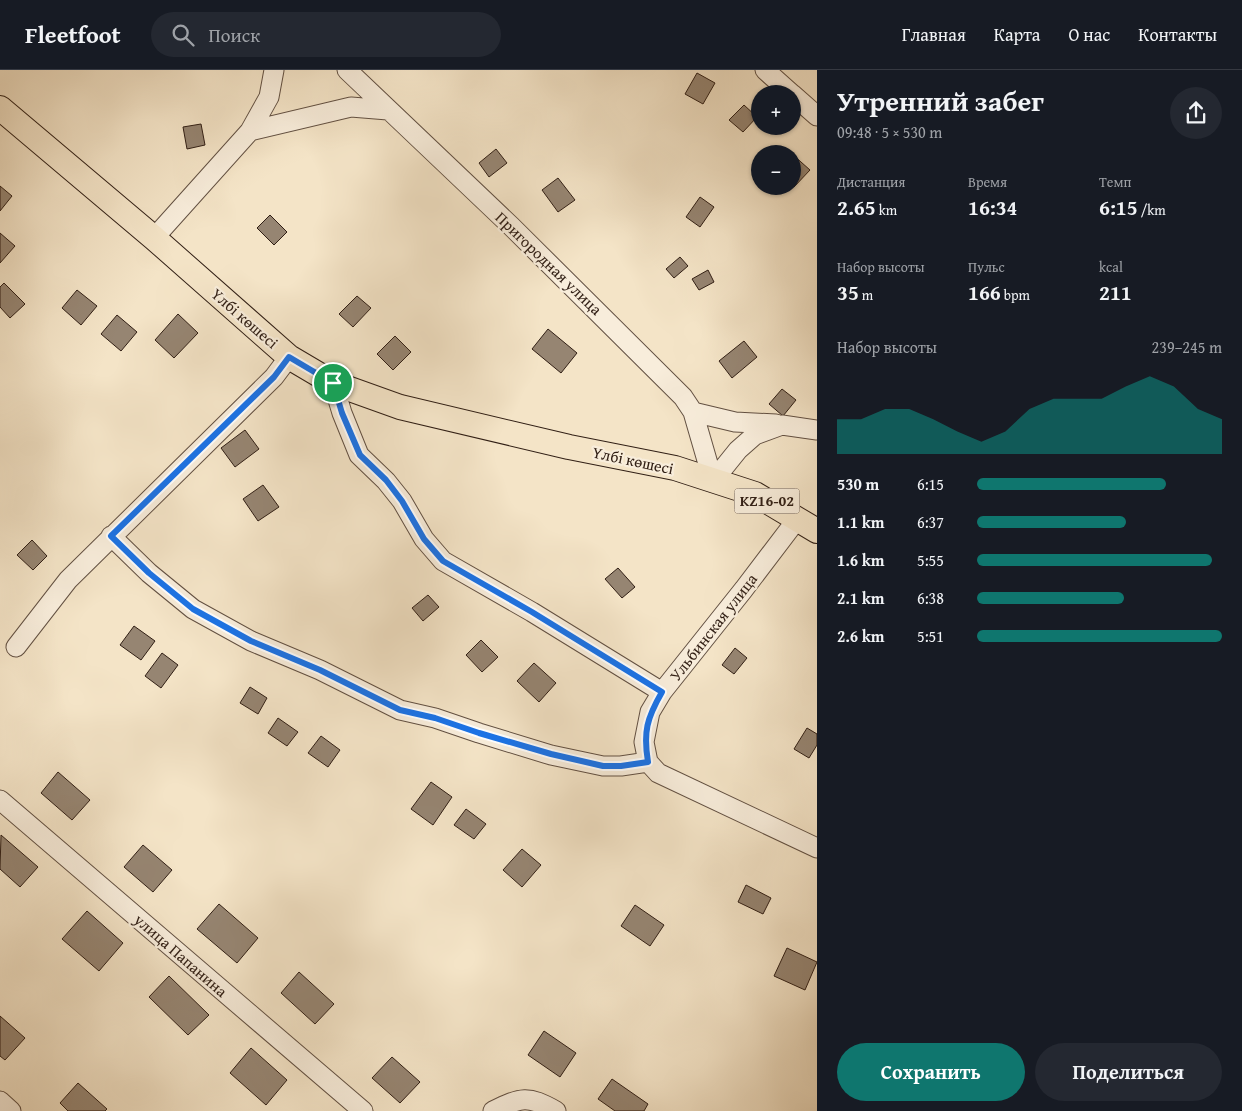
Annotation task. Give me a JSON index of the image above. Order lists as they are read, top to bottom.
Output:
{
  "streets": {
    "main road": ["Үлбі көшесі", "KZ16-02"],
    "street": ["Пригородная улица", "Ульбинская улица", "улица Папанина"]
  },
  "crossings": [
    ["Пригородная улица", "Үлбі көшесі"],
    ["Пригородная улица", "KZ16-02"],
    ["Үлбі көшесі", "KZ16-02"],
    ["KZ16-02", "Ульбинская улица"]
  ],
  "page": {
    "header": "Fleetfoot",
    "search": "Поиск",
    "nav": [
      "Главная",
      "Карта",
      "О нас",
      "Контакты"
    ],
    "heading": ["Утренний забег", "09:48 · 5 × 530 m"],
    "map_buttons": ["+", "−"],
    "stats": [
      ["Дистанция", "2.65 km"],
      ["Время", "16:34"],
      ["Темп", "6:15 /km"],
      ["Набор высоты", "35 m"],
      ["Пульс", "166 bpm"],
      ["kcal", "211"]
    ],
    "chart": ["Набор высоты", "239–245 m"],
    "list": [
      {
        "name": "530 m",
        "note": "6:15"
      },
      {
        "name": "1.1 km",
        "note": "6:37"
      },
      {
        "name": "1.6 km",
        "note": "5:55"
      },
      {
        "name": "2.1 km",
        "note": "6:38"
      },
      {
        "name": "2.6 km",
        "note": "5:51"
      }
    ],
    "buttons": ["Сохранить", "Поделиться"]
  }
}
